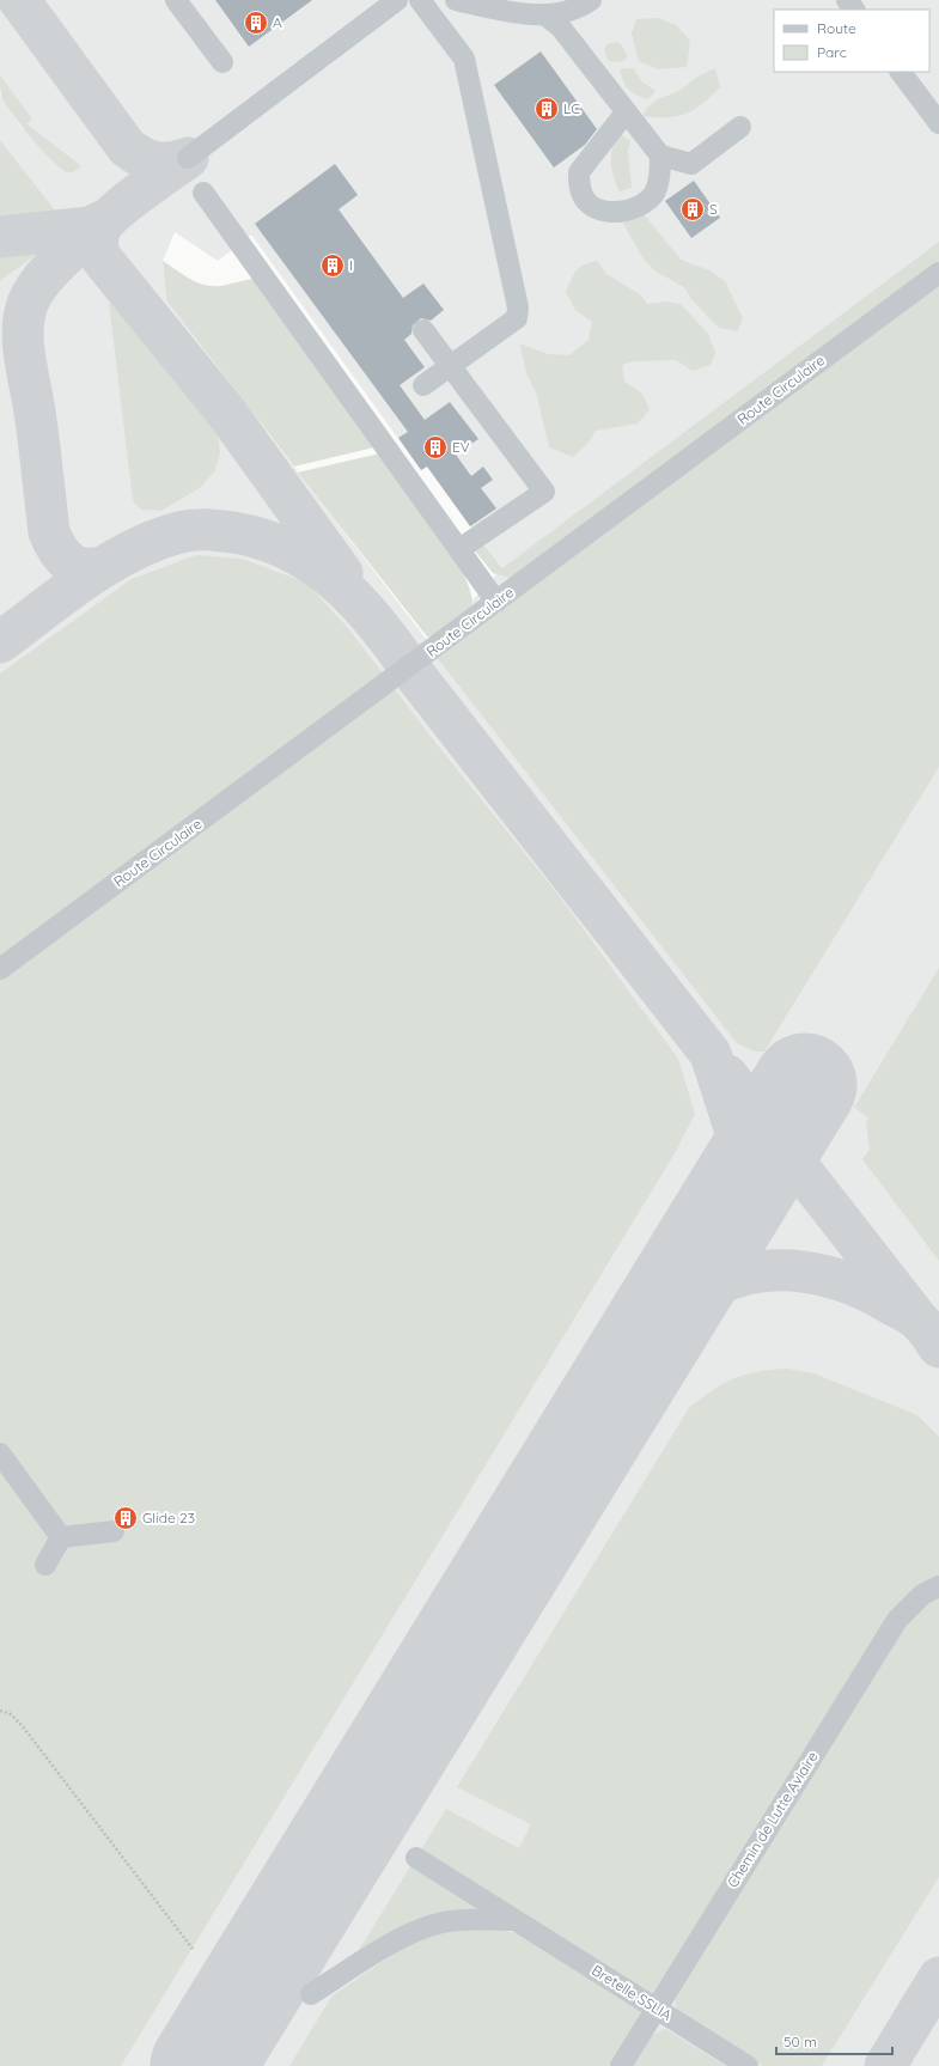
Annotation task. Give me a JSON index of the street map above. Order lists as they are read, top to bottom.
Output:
{
  "streets": {
    "lane": ["Route Circulaire", "Chemin de Lutte Aviaire", "Bretelle SSLIA"]
  },
  "crossings": [
    ["Chemin de Lutte Aviaire", "Bretelle SSLIA"]
  ],
  "places": {
    "building": [
      "A",
      "LC",
      "S",
      "I",
      "EV",
      "Glide 23"
    ]
  },
  "legend": ["Route", "Parc"],
  "scale_bar": "50 m"
}
